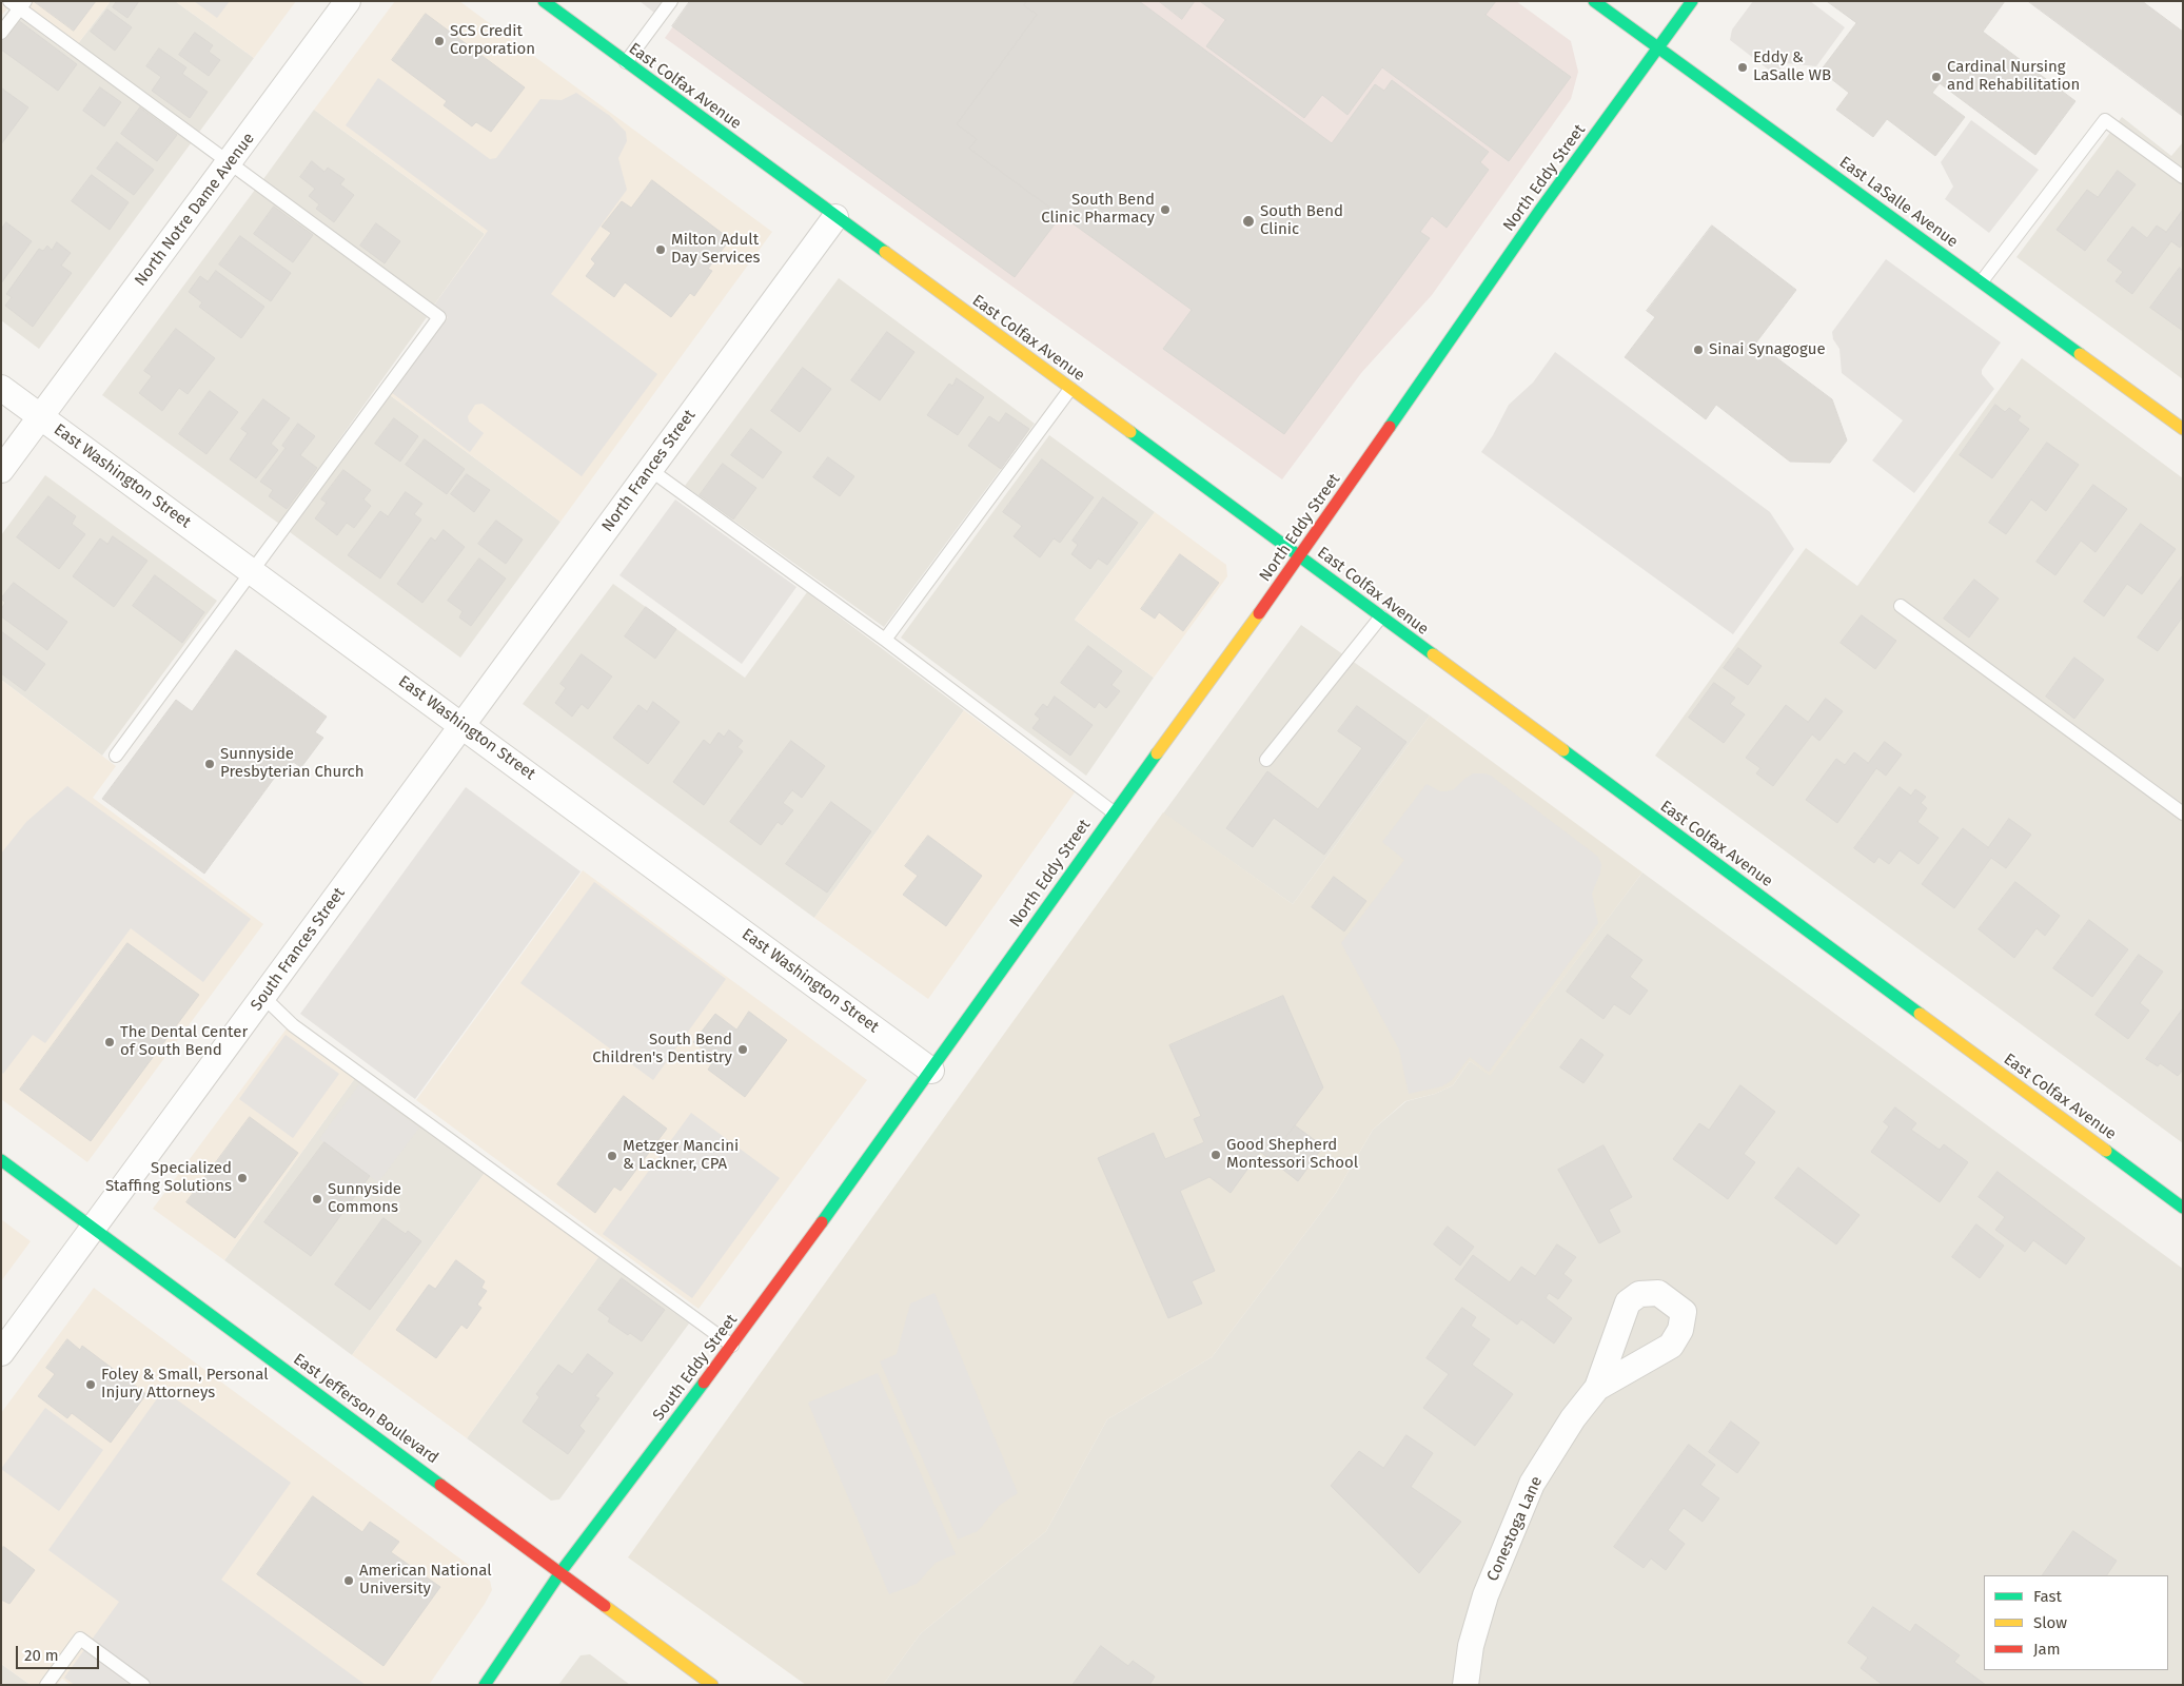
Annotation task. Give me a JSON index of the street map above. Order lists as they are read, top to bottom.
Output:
{
  "streets": {
    "main road": [
      "East Colfax Avenue",
      "North Eddy Street",
      "East LaSalle Avenue",
      "South Eddy Street",
      "East Jefferson Boulevard"
    ],
    "street": [
      "North Notre Dame Avenue",
      "North Frances Street",
      "East Washington Street",
      "South Frances Street",
      "Conestoga Lane"
    ]
  },
  "crossings": [
    ["East Colfax Avenue", "North Eddy Street"],
    ["East Colfax Avenue", "North Frances Street"],
    ["North Eddy Street", "East LaSalle Avenue"],
    ["North Eddy Street", "East Washington Street"],
    ["North Eddy Street", "South Eddy Street"],
    ["North Notre Dame Avenue", "East Washington Street"],
    ["North Frances Street", "East Washington Street"],
    ["North Frances Street", "South Frances Street"],
    ["East Washington Street", "South Frances Street"],
    ["East Washington Street", "South Eddy Street"],
    ["South Frances Street", "East Jefferson Boulevard"],
    ["South Eddy Street", "East Jefferson Boulevard"]
  ],
  "places": [
    "SCS Credit Corporation",
    "Eddy & LaSalle WB",
    "Cardinal Nursing and Rehabilitation",
    "South Bend Clinic Pharmacy",
    "South Bend Clinic",
    "Milton Adult Day Services",
    "Sinai Synagogue",
    "Sunnyside Presbyterian Church",
    "The Dental Center of South Bend",
    "South Bend Children's Dentistry",
    "Good Shepherd Montessori School",
    "Metzger Mancini & Lackner, CPA",
    "Specialized Staffing Solutions",
    "Sunnyside Commons",
    "Foley & Small, Personal Injury Attorneys",
    "American National University"
  ],
  "legend": ["Fast", "Slow", "Jam"],
  "scale_bar": "20 m"
}
